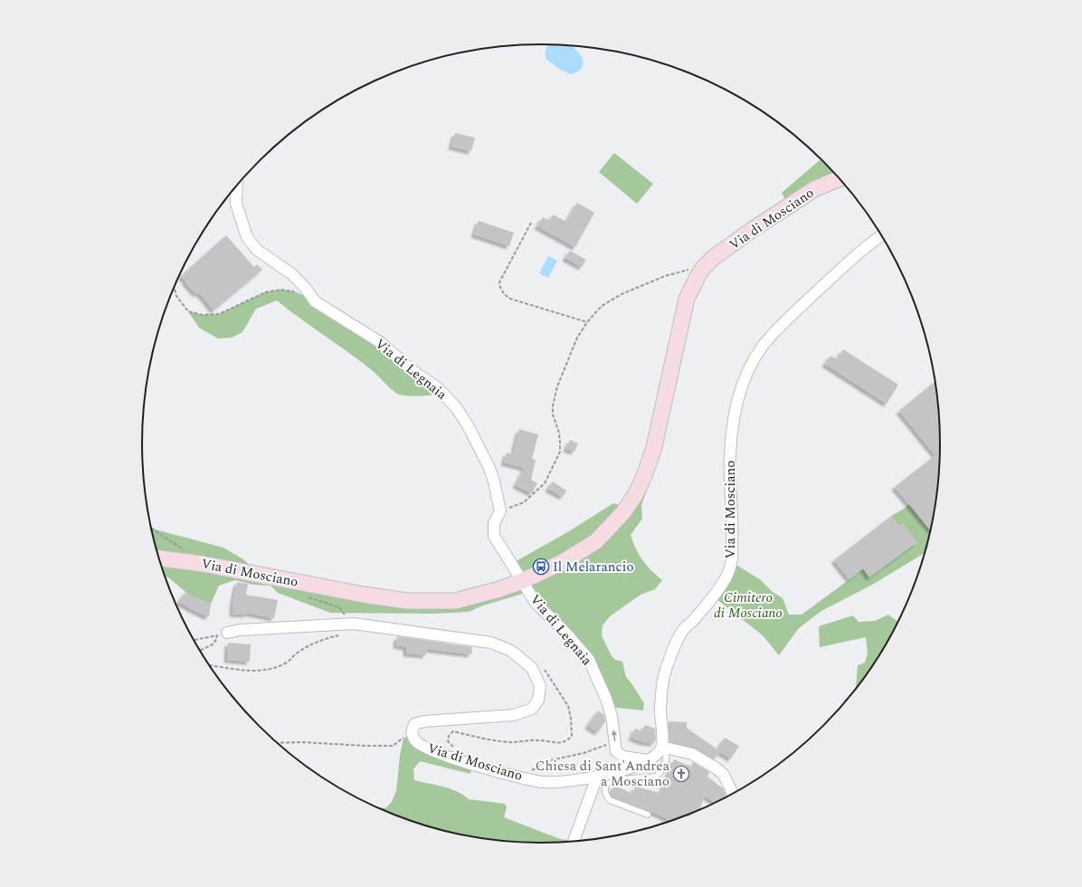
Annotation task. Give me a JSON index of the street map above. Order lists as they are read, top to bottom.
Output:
{
  "streets": {
    "main road": ["Via di Mosciano"],
    "street": ["Via di Legnaia"]
  },
  "crossings": [
    ["Via di Mosciano", "Via di Legnaia"]
  ],
  "parks": ["Cimitero di Mosciano"],
  "places": {
    "bus stop": ["Il Melarancio"],
    "church": ["Chiesa di Sant'Andrea a Mosciano"]
  }
}
